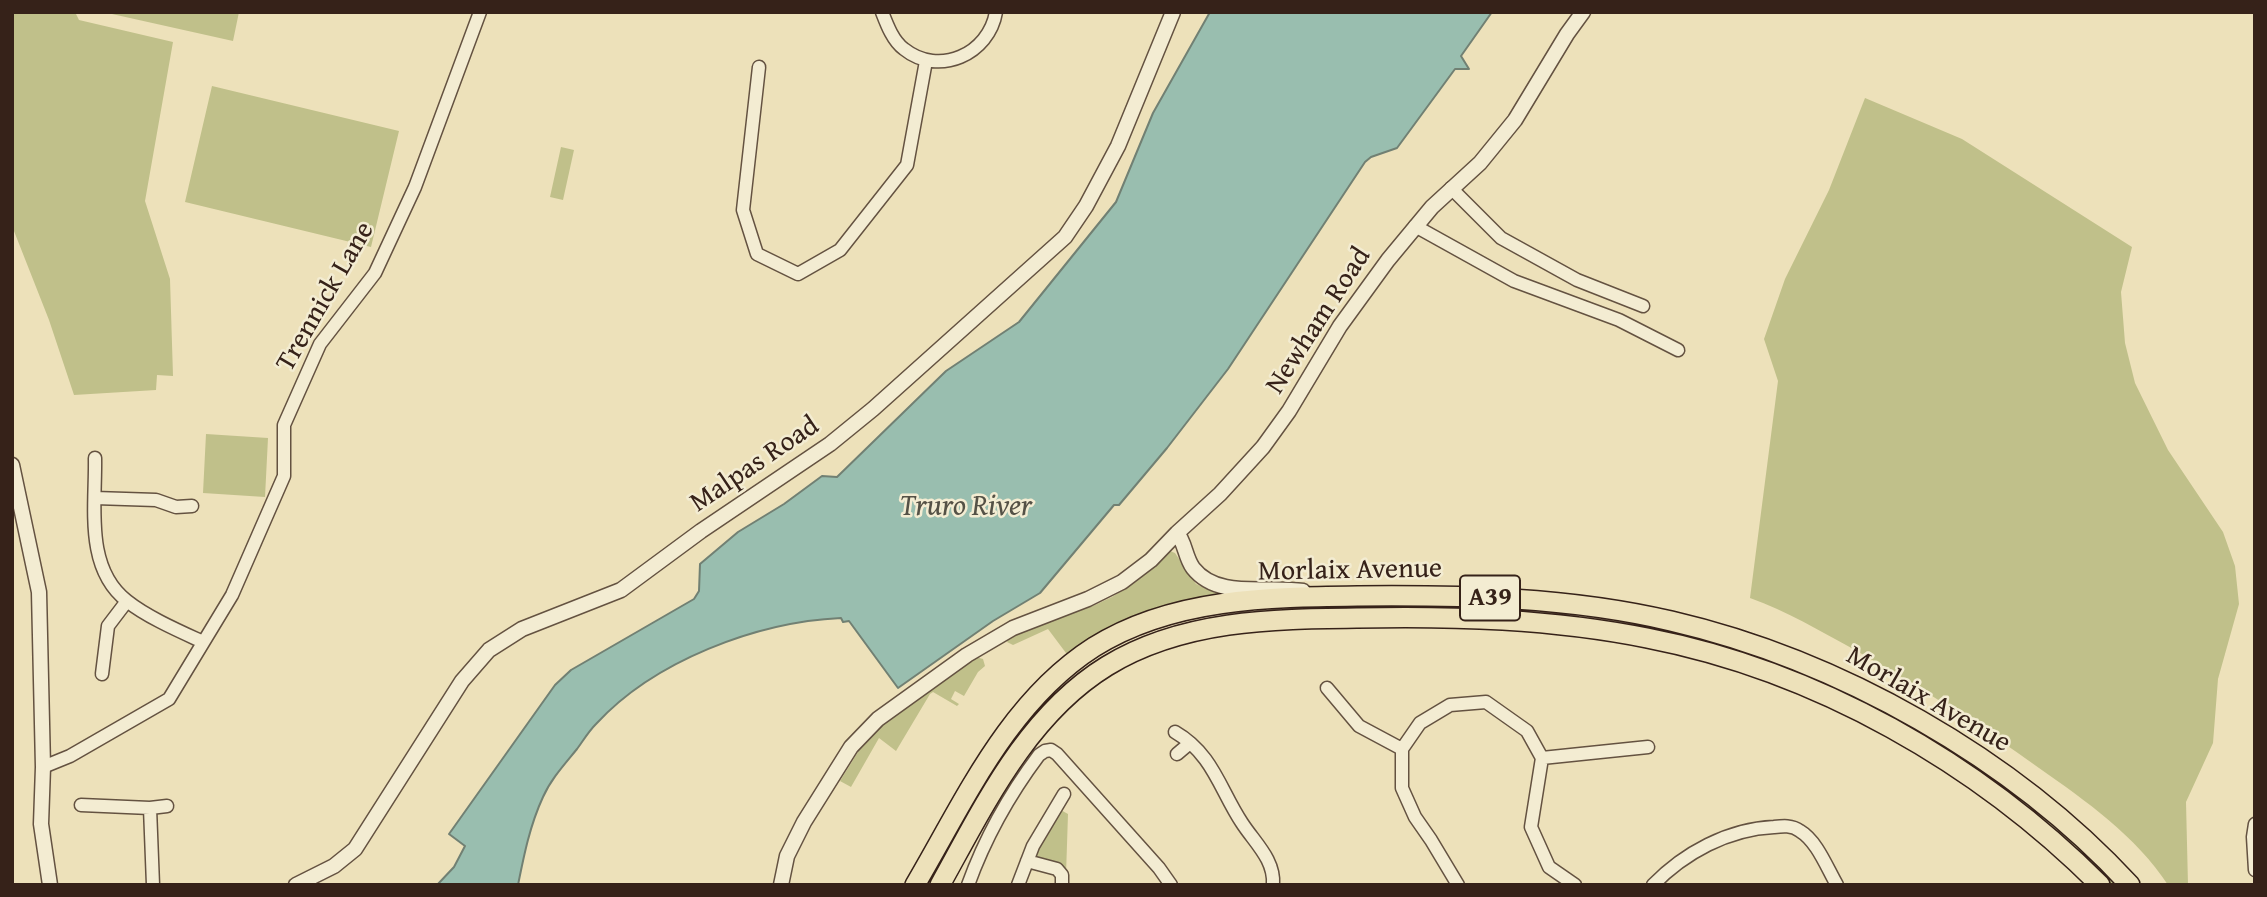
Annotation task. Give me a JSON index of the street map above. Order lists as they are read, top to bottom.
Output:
{
  "streets": {
    "highway": ["Morlaix Avenue", "A39"],
    "street": ["Trennick Lane", "Newham Road", "Malpas Road"]
  },
  "water": ["Truro River"]
}
